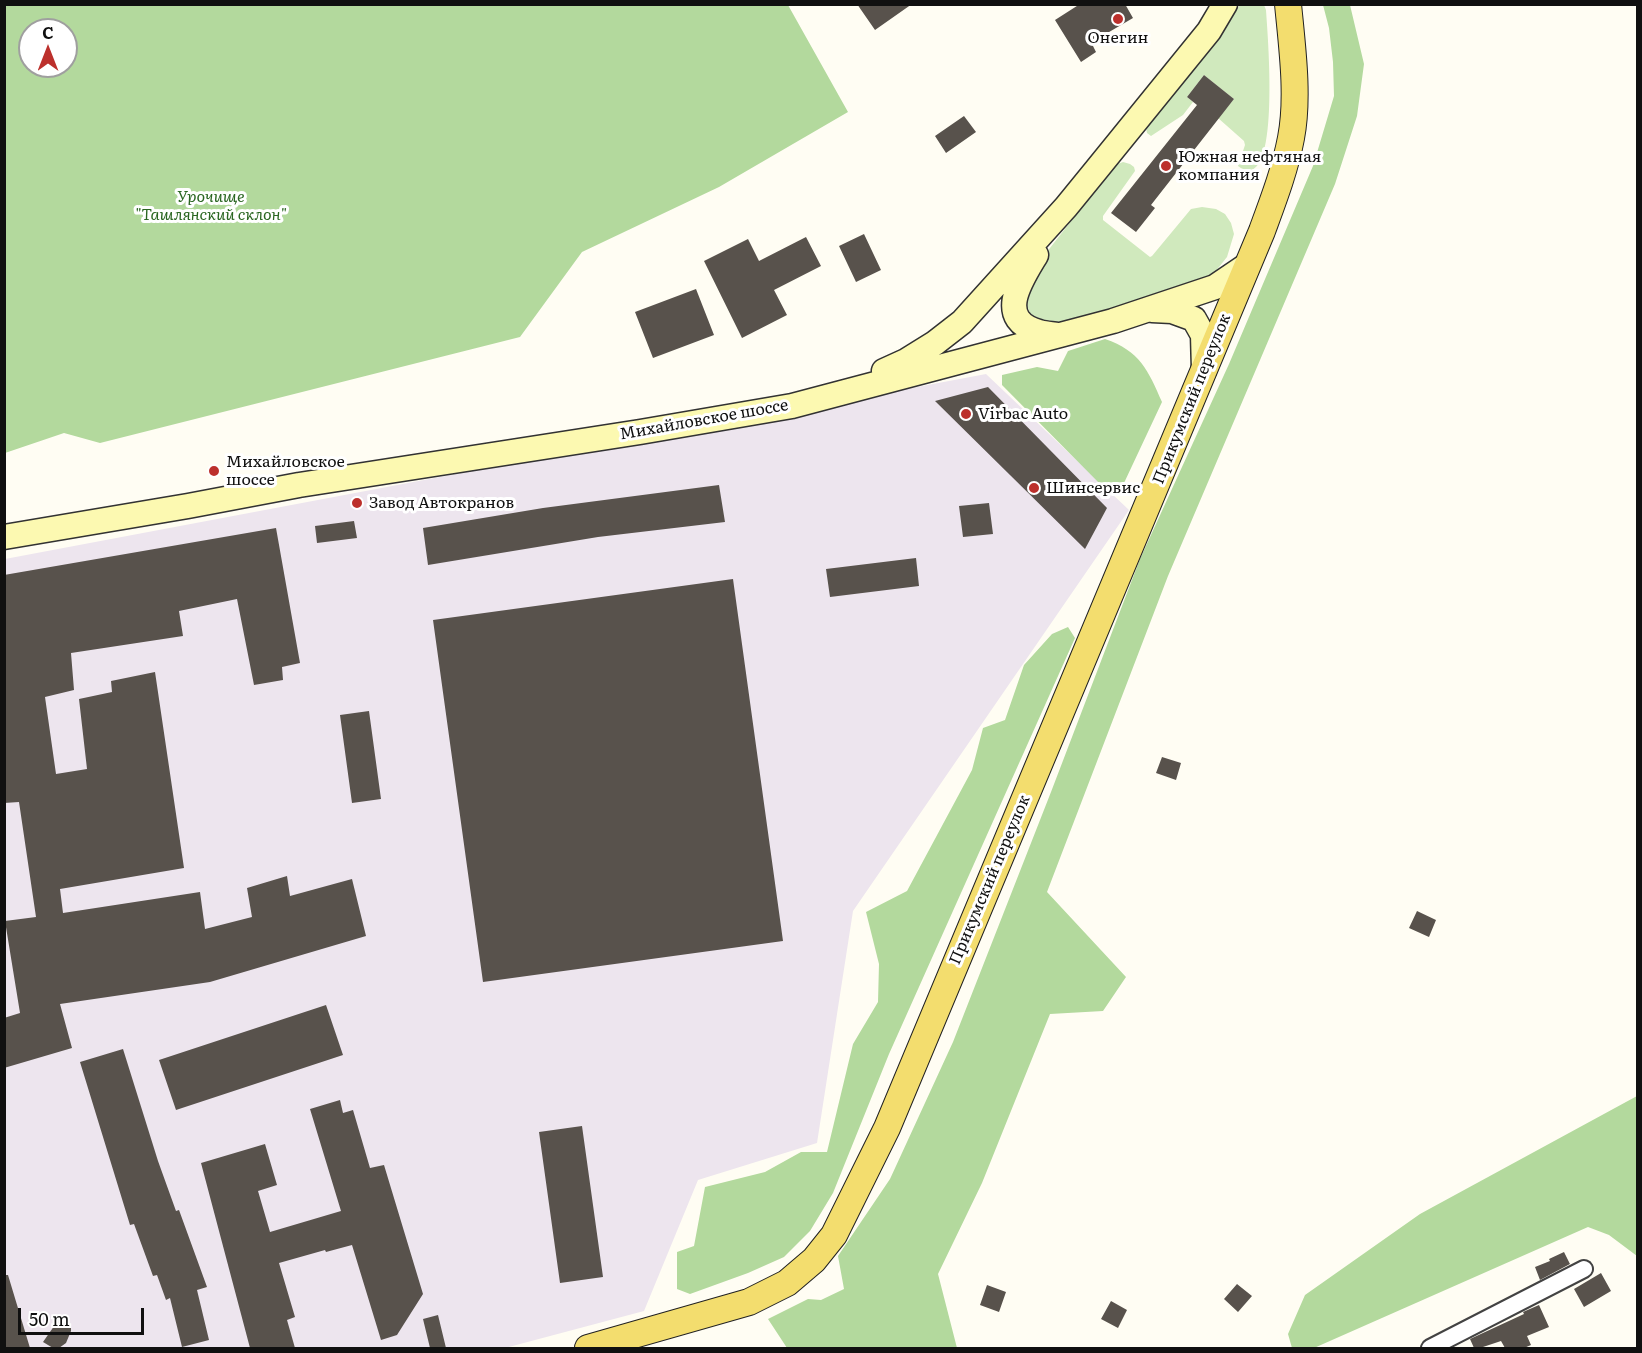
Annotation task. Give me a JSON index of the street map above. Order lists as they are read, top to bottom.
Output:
{
  "streets": {
    "main road": ["Прикумский переулок", "Михайловское шоссе"]
  },
  "crossings": [
    ["Прикумский переулок", "Михайловское шоссе"]
  ],
  "parks": ["Урочище \"Ташлянский склон\""],
  "places": [
    "Онегин",
    "Южная нефтяная компания",
    "Virbac Auto",
    "Михайловское шоссе",
    "Шинсервис",
    "Завод Автокранов"
  ],
  "scale_bar": "50 m",
  "north": "top"
}
